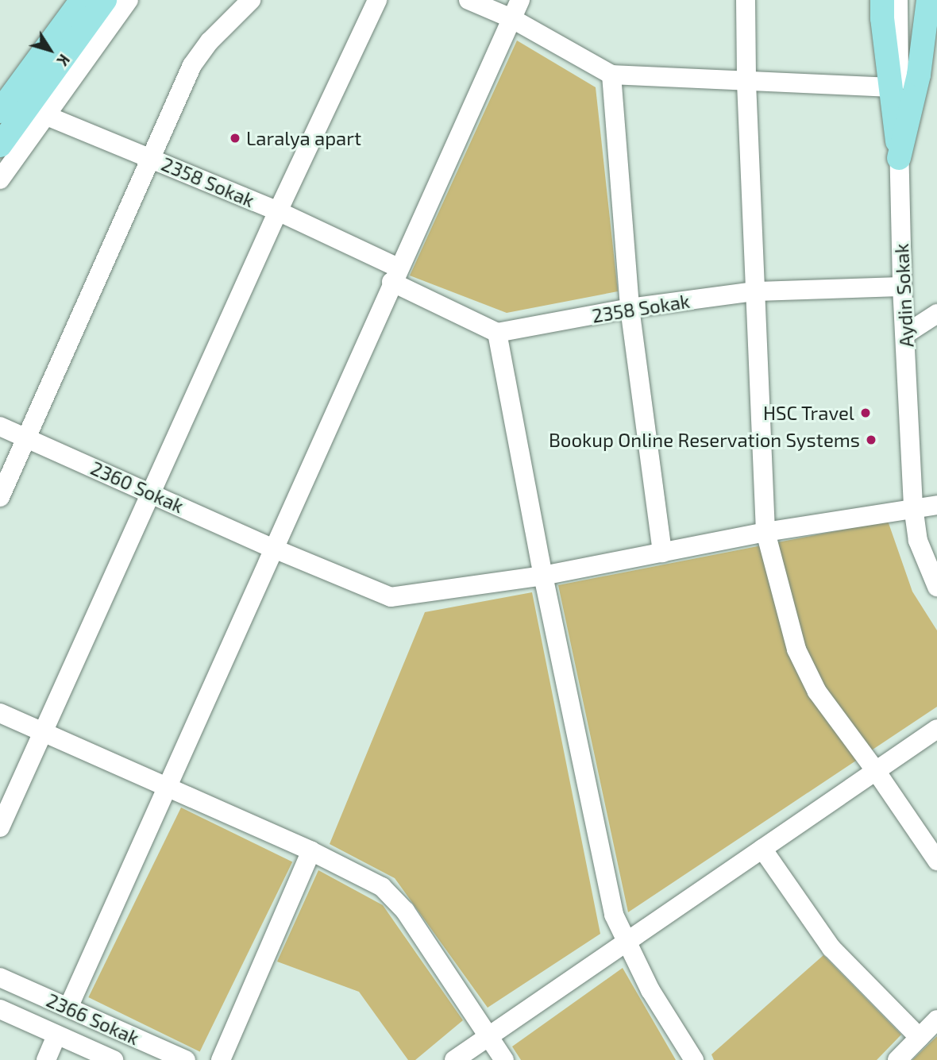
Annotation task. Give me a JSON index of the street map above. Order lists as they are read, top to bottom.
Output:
{
  "streets": {
    "street": [
      "2358 Sokak",
      "Aydin Sokak",
      "2360 Sokak",
      "2366 Sokak"
    ]
  },
  "crossings": [
    ["2358 Sokak", "Aydin Sokak"],
    ["Aydin Sokak", "2360 Sokak"]
  ],
  "places": ["Laralya apart", "HSC Travel", "Bookup Online Reservation Systems"],
  "north": "bottom right"
}
